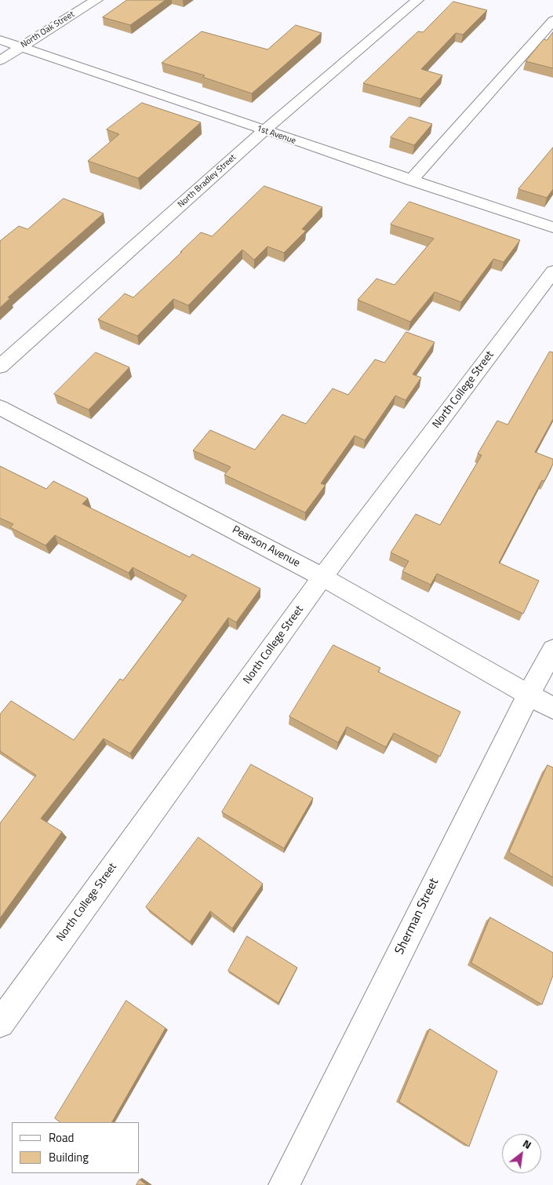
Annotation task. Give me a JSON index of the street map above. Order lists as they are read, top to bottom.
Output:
{
  "streets": {
    "street": [
      "North Oak Street",
      "1st Avenue",
      "North Bradley Street",
      "North College Street",
      "Pearson Avenue",
      "Sherman Street"
    ]
  },
  "crossings": [
    ["North Oak Street", "1st Avenue"],
    ["1st Avenue", "North Bradley Street"],
    ["North College Street", "Pearson Avenue"],
    ["Pearson Avenue", "Sherman Street"]
  ],
  "legend": ["Road", "Building"],
  "north": "top right"
}
